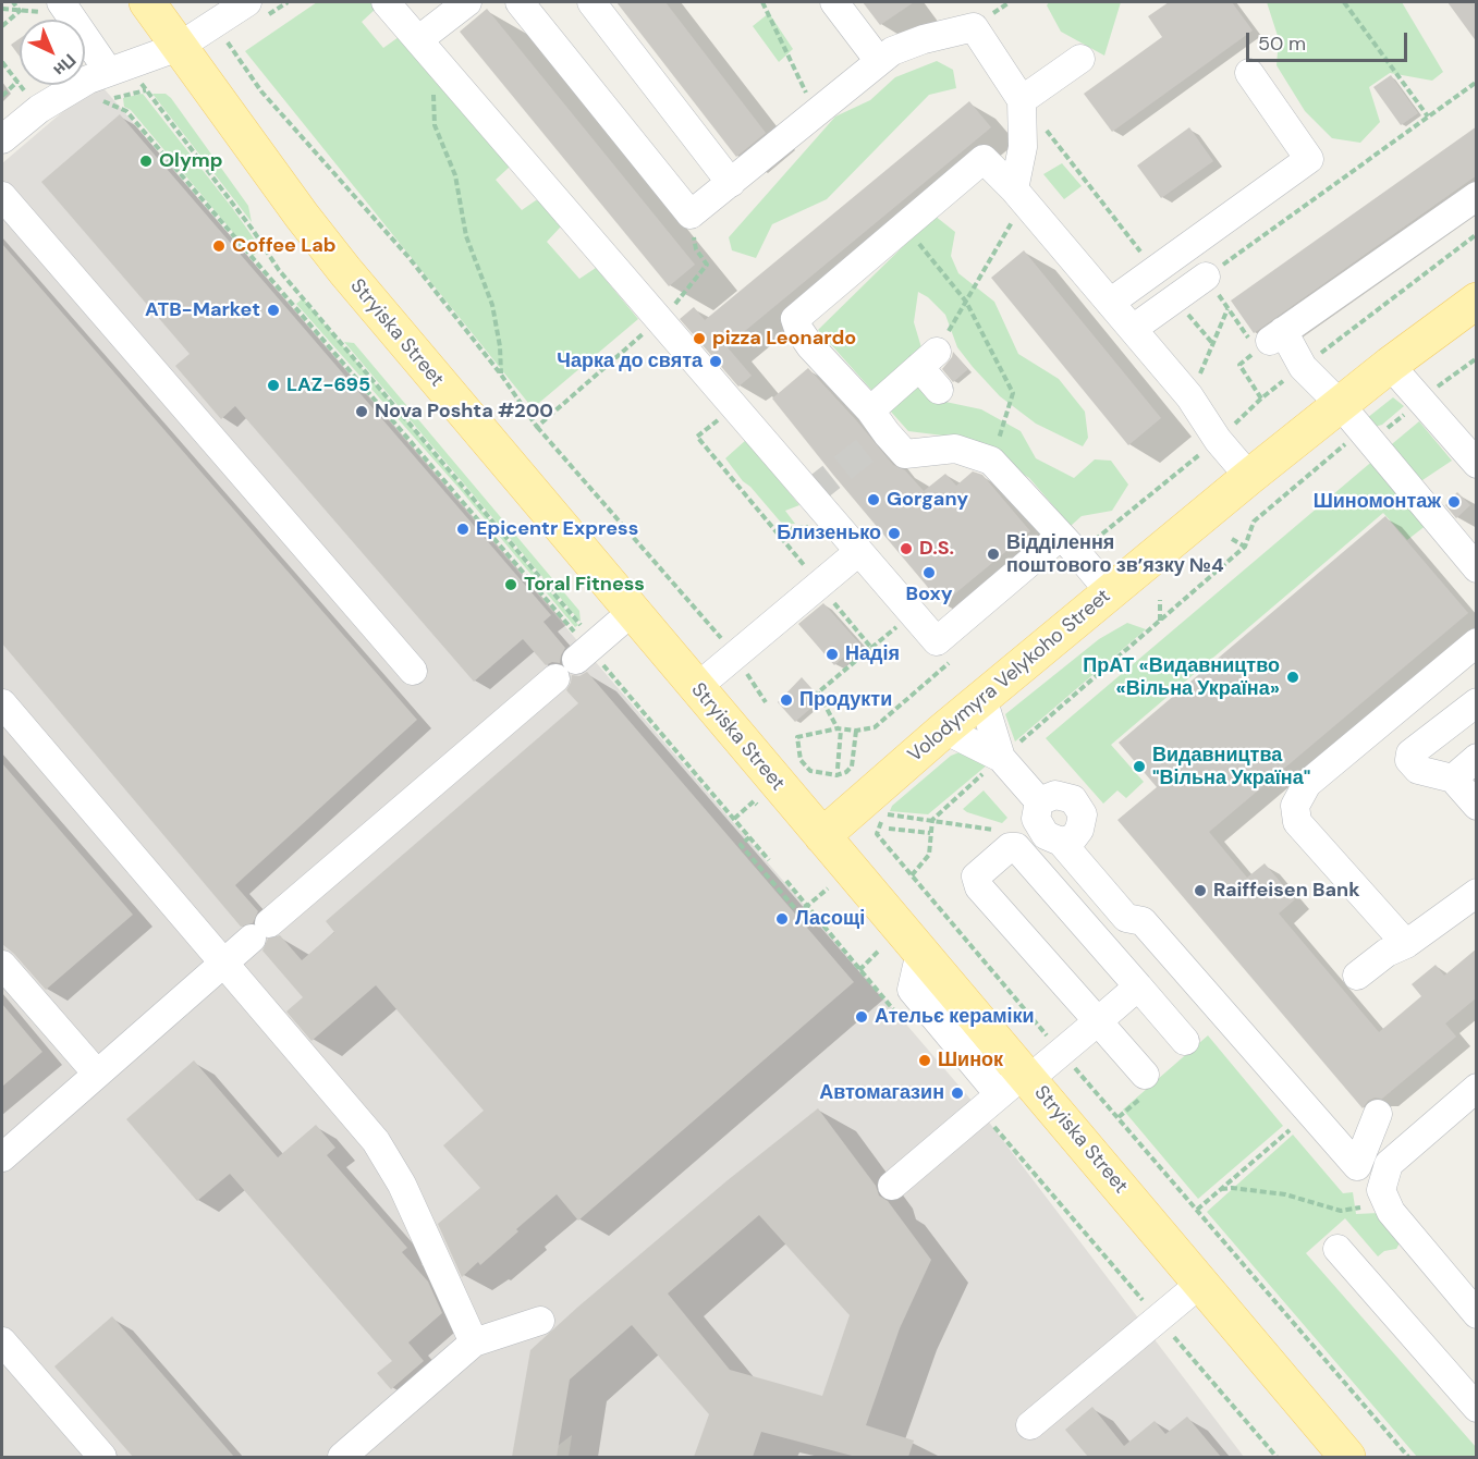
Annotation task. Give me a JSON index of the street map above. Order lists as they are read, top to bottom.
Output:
{
  "streets": {
    "main road": ["Stryiska Street", "Volodymyra Velykoho Street"]
  },
  "crossings": [
    ["Stryiska Street", "Volodymyra Velykoho Street"]
  ],
  "places": [
    "Olymp",
    "Coffee Lab",
    "ATB-Market",
    "pizza Leonardo",
    "Чарка до свята",
    "LAZ-695",
    "Nova Poshta #200",
    "Gorgany",
    "Шиномонтаж",
    "Epicentr Express",
    "Близенько",
    "D.S.",
    "Відділення поштового зв’язку №4",
    "Boxy",
    "Toral Fitness",
    "Надія",
    "ПрАТ «Видавництво «Вільна Україна»",
    "Продукти",
    "Видавництва \"Вільна Україна\"",
    "Raiffeisen Bank",
    "Ласощі",
    "Ательє кераміки",
    "Шинок",
    "Автомагазин"
  ],
  "scale_bar": "50 m",
  "north": "bottom right"
}
